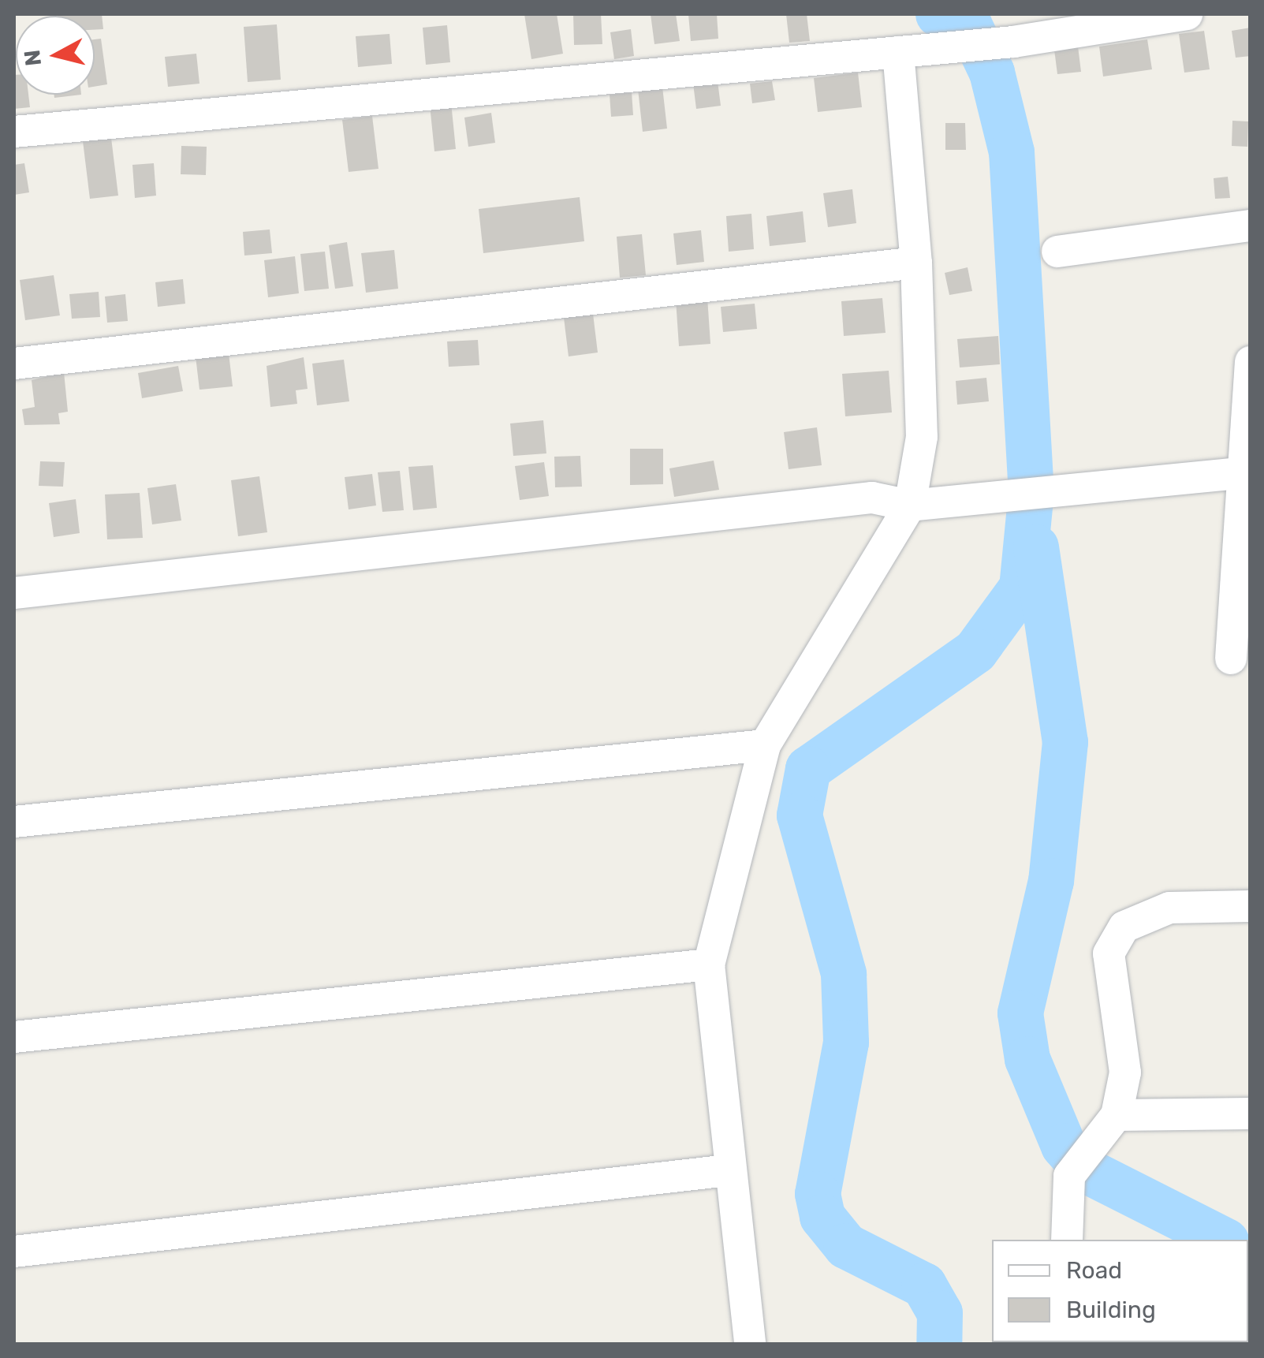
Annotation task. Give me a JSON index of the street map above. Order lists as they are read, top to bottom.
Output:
{
  "legend": ["Road", "Building"],
  "north": "left"
}
